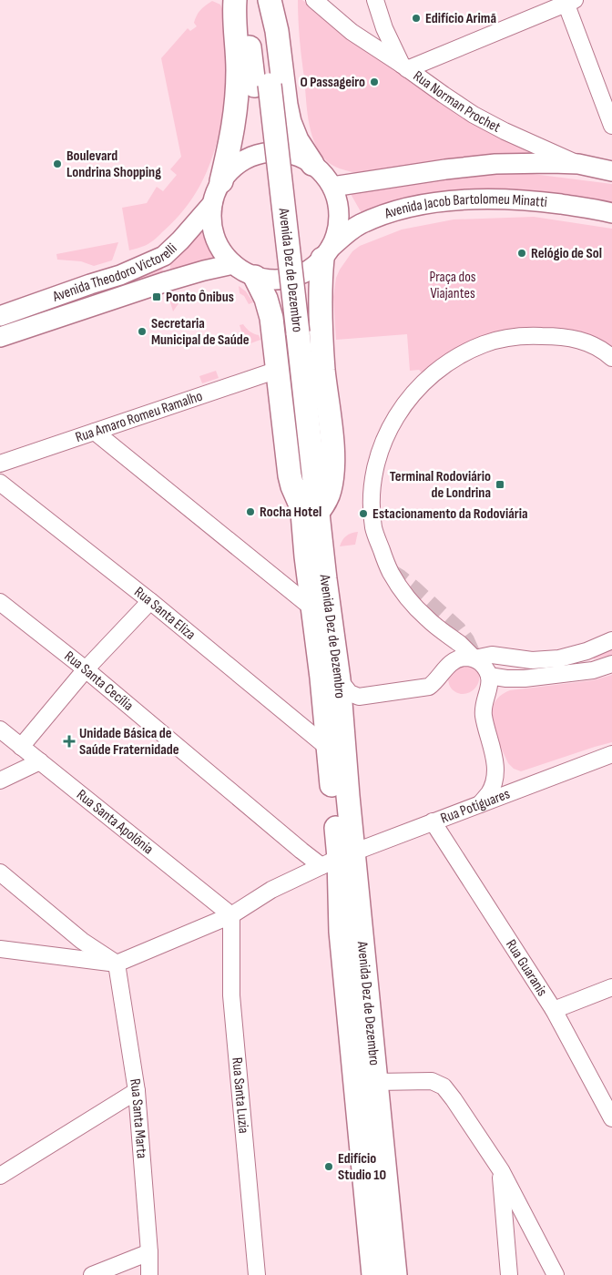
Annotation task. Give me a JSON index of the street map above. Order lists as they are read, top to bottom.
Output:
{
  "streets": {
    "highway": ["Avenida Dez de Dezembro"],
    "main road": ["Avenida Jacob Bartolomeu Minatti", "Avenida Theodoro Victorelli"],
    "street": [
      "Rua Norman Prochet",
      "Rua Amaro Romeu Ramalho",
      "Rua Santa Eliza",
      "Rua Santa Cecília",
      "Rua Potiguares",
      "Rua Santa Apolônia",
      "Rua Guaranis",
      "Rua Santa Luzia",
      "Rua Santa Marta"
    ]
  },
  "crossings": [
    ["Avenida Jacob Bartolomeu Minatti", "Avenida Theodoro Victorelli"],
    ["Avenida Dez de Dezembro", "Rua Santa Eliza"],
    ["Avenida Dez de Dezembro", "Rua Santa Cecília"],
    ["Avenida Dez de Dezembro", "Rua Potiguares"],
    ["Rua Santa Cecília", "Rua Potiguares"],
    ["Rua Potiguares", "Rua Santa Apolônia"],
    ["Rua Potiguares", "Rua Guaranis"],
    ["Rua Potiguares", "Rua Santa Luzia"],
    ["Rua Potiguares", "Rua Santa Marta"],
    ["Rua Santa Apolônia", "Rua Santa Luzia"]
  ],
  "parks": ["Praça dos Viajantes"],
  "places": {
    "other": [
      "Edifício Arimã",
      "O Passageiro",
      "Boulevard Londrina Shopping",
      "Relógio de Sol",
      "Secretaria Municipal de Saúde",
      "Rocha Hotel",
      "Estacionamento da Rodoviária",
      "Edifício Studio 10"
    ],
    "transit": ["Ponto Ônibus", "Terminal Rodoviário de Londrina"],
    "health": ["Unidade Básica de Saúde Fraternidade"]
  }
}
